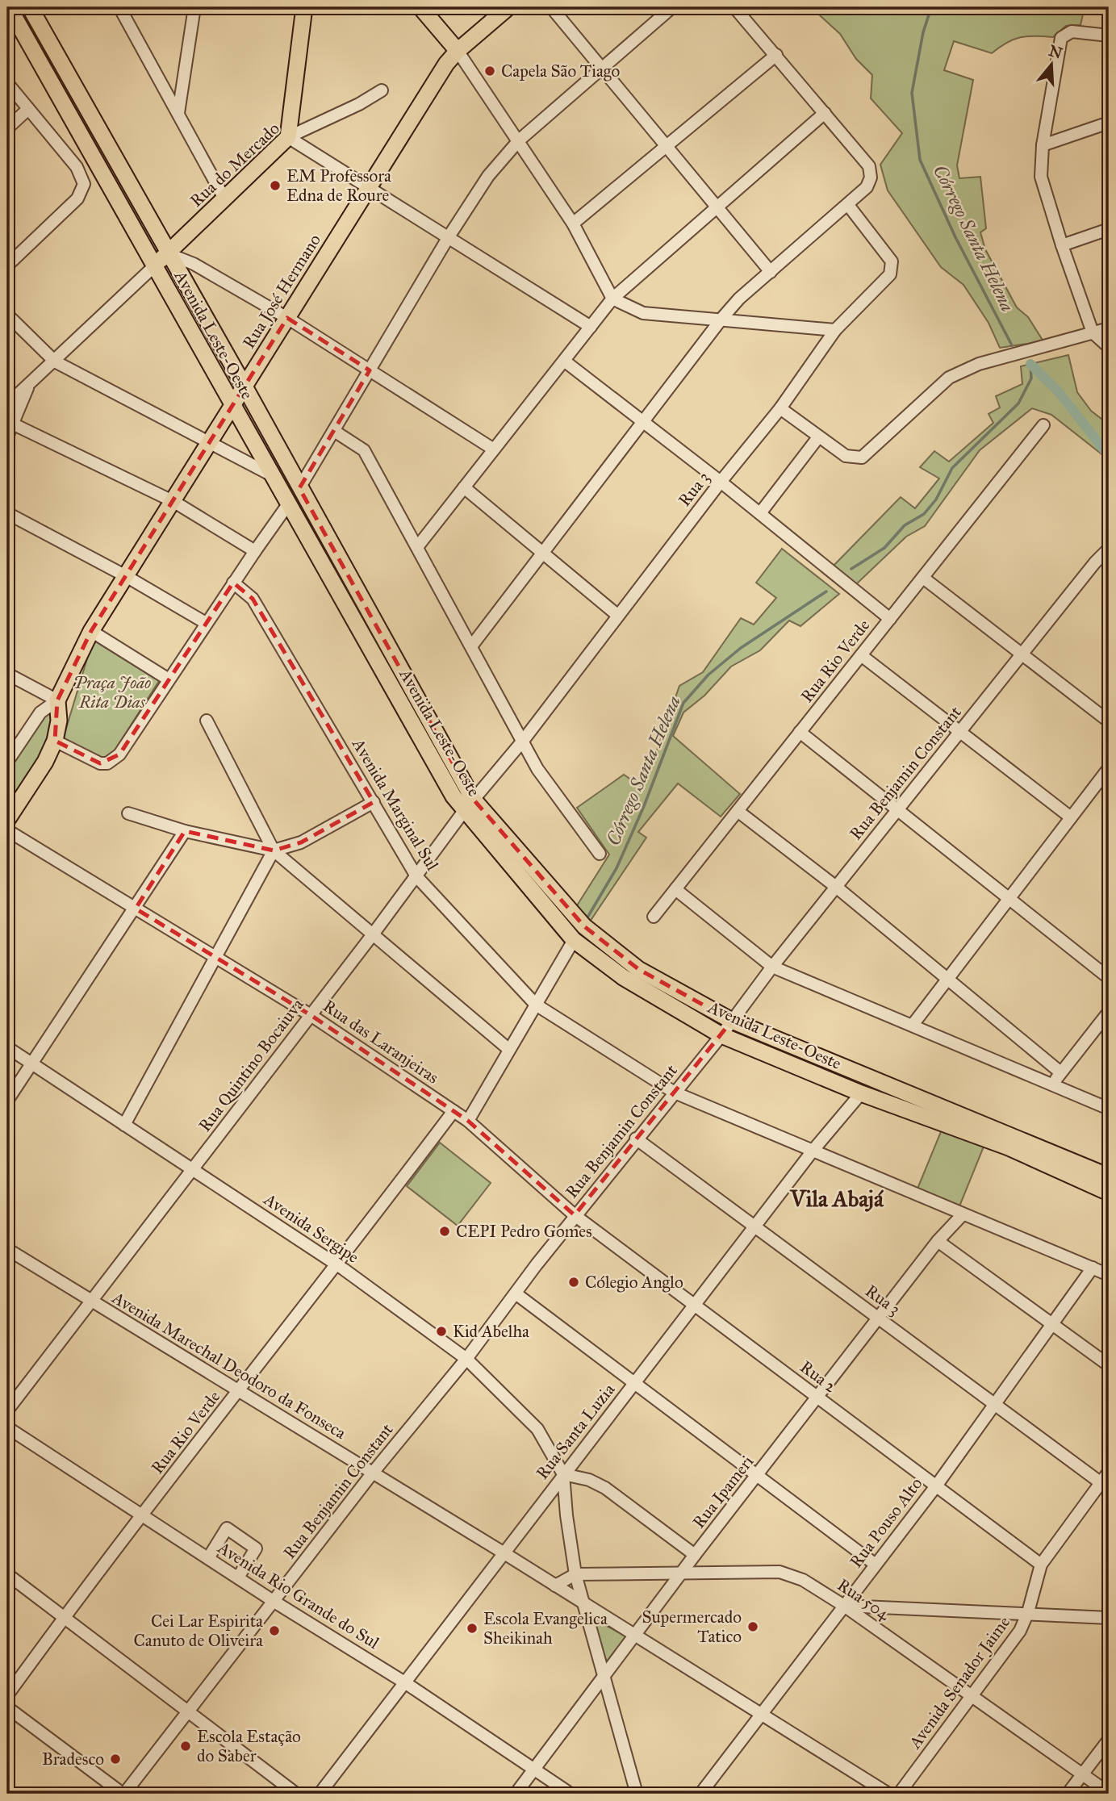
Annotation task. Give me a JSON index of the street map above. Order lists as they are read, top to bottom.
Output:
{
  "streets": {
    "main road": ["Rua do Mercado", "Rua José Hermano", "Avenida Leste-Oeste"],
    "street": [
      "Rua 3",
      "Rua Rio Verde",
      "Rua Benjamin Constant",
      "Avenida Marginal Sul",
      "Rua das Laranjeiras",
      "Rua Quintino Bocaiuva",
      "Avenida Sergipe",
      "Avenida Marechal Deodoro da Fonseca",
      "Rua 2",
      "Rua Santa Luzia",
      "Rua Ipameri",
      "Rua Pouso Alto",
      "Avenida Rio Grande do Sul",
      "Rua 504",
      "Avenida Senador Jaime"
    ]
  },
  "crossings": [
    ["Rua do Mercado", "Avenida Leste-Oeste"],
    ["Rua José Hermano", "Avenida Leste-Oeste"],
    ["Avenida Leste-Oeste", "Rua Benjamin Constant"],
    ["Avenida Leste-Oeste", "Rua Quintino Bocaiuva"],
    ["Avenida Leste-Oeste", "Rua Santa Luzia"],
    ["Rua 3", "Rua Benjamin Constant"],
    ["Rua 3", "Rua Quintino Bocaiuva"],
    ["Rua 3", "Rua Santa Luzia"],
    ["Rua 3", "Rua Ipameri"],
    ["Rua 3", "Rua Pouso Alto"],
    ["Rua 3", "Avenida Senador Jaime"],
    ["Rua Rio Verde", "Rua das Laranjeiras"],
    ["Rua Rio Verde", "Avenida Sergipe"],
    ["Rua Rio Verde", "Avenida Marechal Deodoro da Fonseca"],
    ["Rua Rio Verde", "Avenida Rio Grande do Sul"],
    ["Rua Benjamin Constant", "Avenida Marginal Sul"],
    ["Rua Benjamin Constant", "Rua das Laranjeiras"],
    ["Rua Benjamin Constant", "Avenida Sergipe"],
    ["Rua Benjamin Constant", "Avenida Marechal Deodoro da Fonseca"],
    ["Rua Benjamin Constant", "Rua 2"],
    ["Rua Benjamin Constant", "Avenida Rio Grande do Sul"],
    ["Avenida Marginal Sul", "Rua Quintino Bocaiuva"],
    ["Avenida Marginal Sul", "Rua Santa Luzia"],
    ["Avenida Marginal Sul", "Rua Ipameri"],
    ["Avenida Marginal Sul", "Rua Pouso Alto"],
    ["Rua das Laranjeiras", "Rua Quintino Bocaiuva"],
    ["Rua das Laranjeiras", "Rua 2"],
    ["Rua Quintino Bocaiuva", "Avenida Sergipe"],
    ["Rua Quintino Bocaiuva", "Avenida Marechal Deodoro da Fonseca"],
    ["Avenida Sergipe", "Rua Santa Luzia"],
    ["Avenida Marechal Deodoro da Fonseca", "Rua Santa Luzia"],
    ["Avenida Marechal Deodoro da Fonseca", "Rua Ipameri"],
    ["Avenida Marechal Deodoro da Fonseca", "Rua Pouso Alto"],
    ["Avenida Marechal Deodoro da Fonseca", "Rua 504"],
    ["Rua 2", "Rua Santa Luzia"],
    ["Rua 2", "Rua Ipameri"],
    ["Rua 2", "Rua Pouso Alto"],
    ["Rua 2", "Avenida Senador Jaime"],
    ["Rua Santa Luzia", "Avenida Rio Grande do Sul"],
    ["Rua Ipameri", "Avenida Rio Grande do Sul"],
    ["Rua Ipameri", "Rua 504"],
    ["Rua Pouso Alto", "Rua 504"],
    ["Rua 504", "Avenida Senador Jaime"]
  ],
  "districts": ["Vila Abajá"],
  "water": ["Córrego Santa Helena"],
  "parks": ["Praça João Rita Dias"],
  "places": [
    "Capela São Tiago",
    "EM Professora Edna de Roure",
    "CEPI Pedro Gomes",
    "Cólegio Anglo",
    "Kid Abelha",
    "Supermercado Tatico",
    "Escola Evangelica Sheikinah",
    "Cei Lar Espirita Canuto de Oliveira",
    "Escola Estação do Saber",
    "Bradesco"
  ],
  "north": "top"
}
